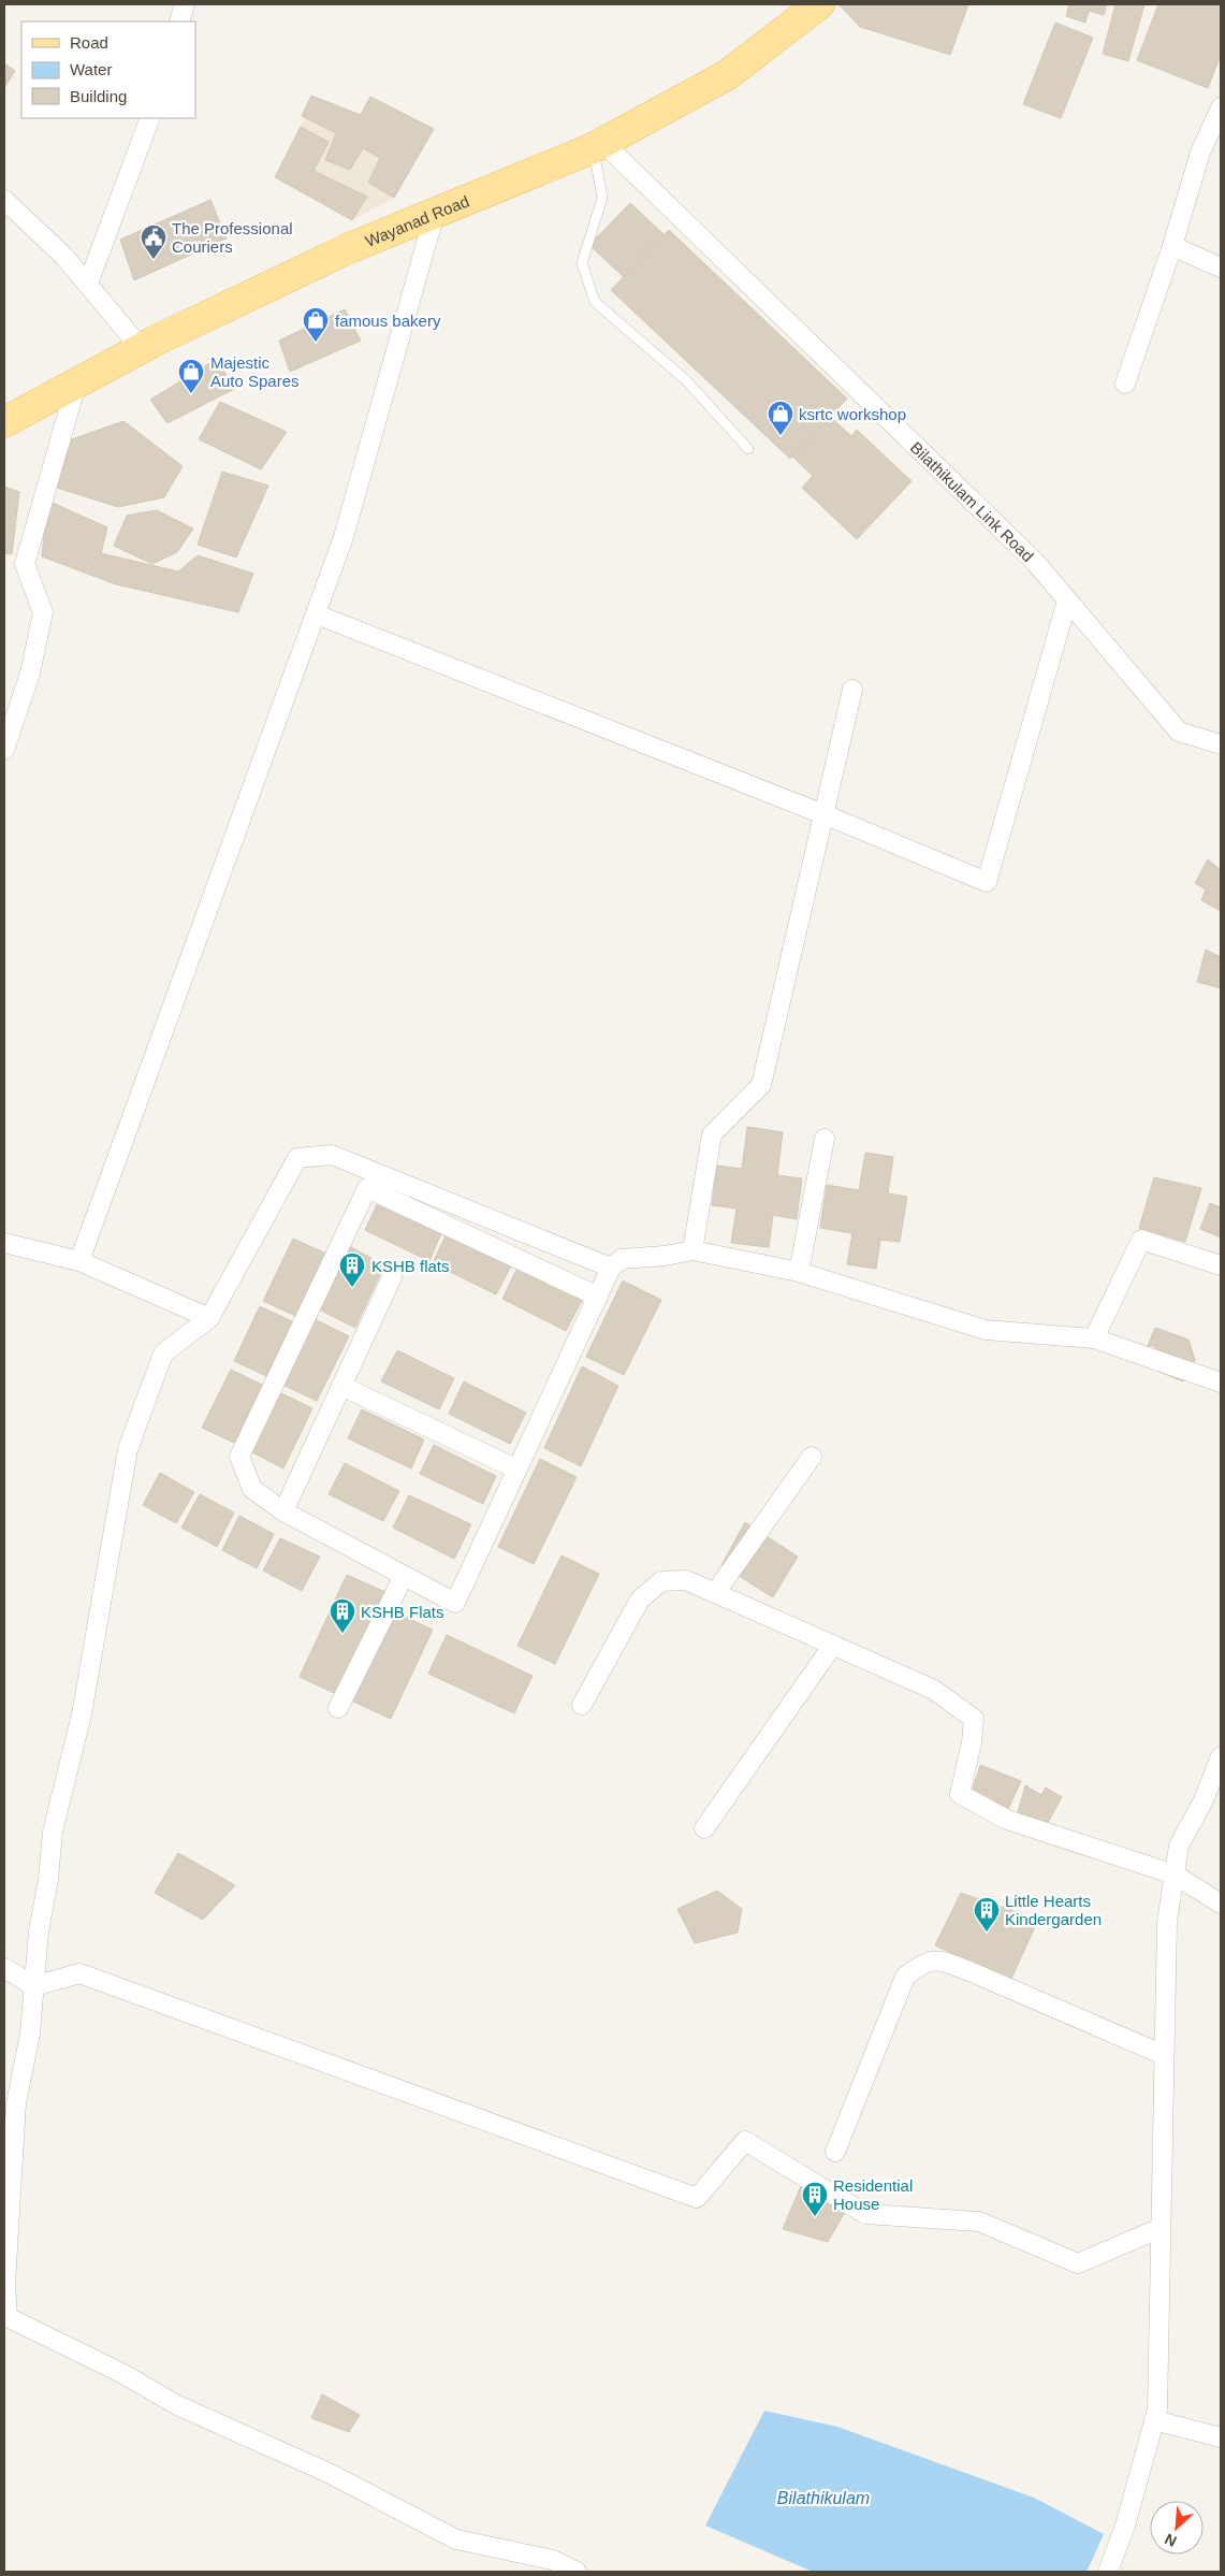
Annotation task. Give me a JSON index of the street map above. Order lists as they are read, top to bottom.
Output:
{
  "streets": {
    "main road": ["Wayanad Road"],
    "street": ["Bilathikulam Link Road"]
  },
  "crossings": [
    ["Wayanad Road", "Bilathikulam Link Road"]
  ],
  "water": ["Bilathikulam"],
  "places": {
    "public building": ["The Professional Couriers"],
    "shop": ["famous bakery", "Majestic Auto Spares", "ksrtc workshop"],
    "building": [
      "KSHB flats",
      "KSHB Flats",
      "Little Hearts Kindergarden",
      "Residential House"
    ]
  },
  "legend": ["Road", "Water", "Building"],
  "north": "bottom left"
}
